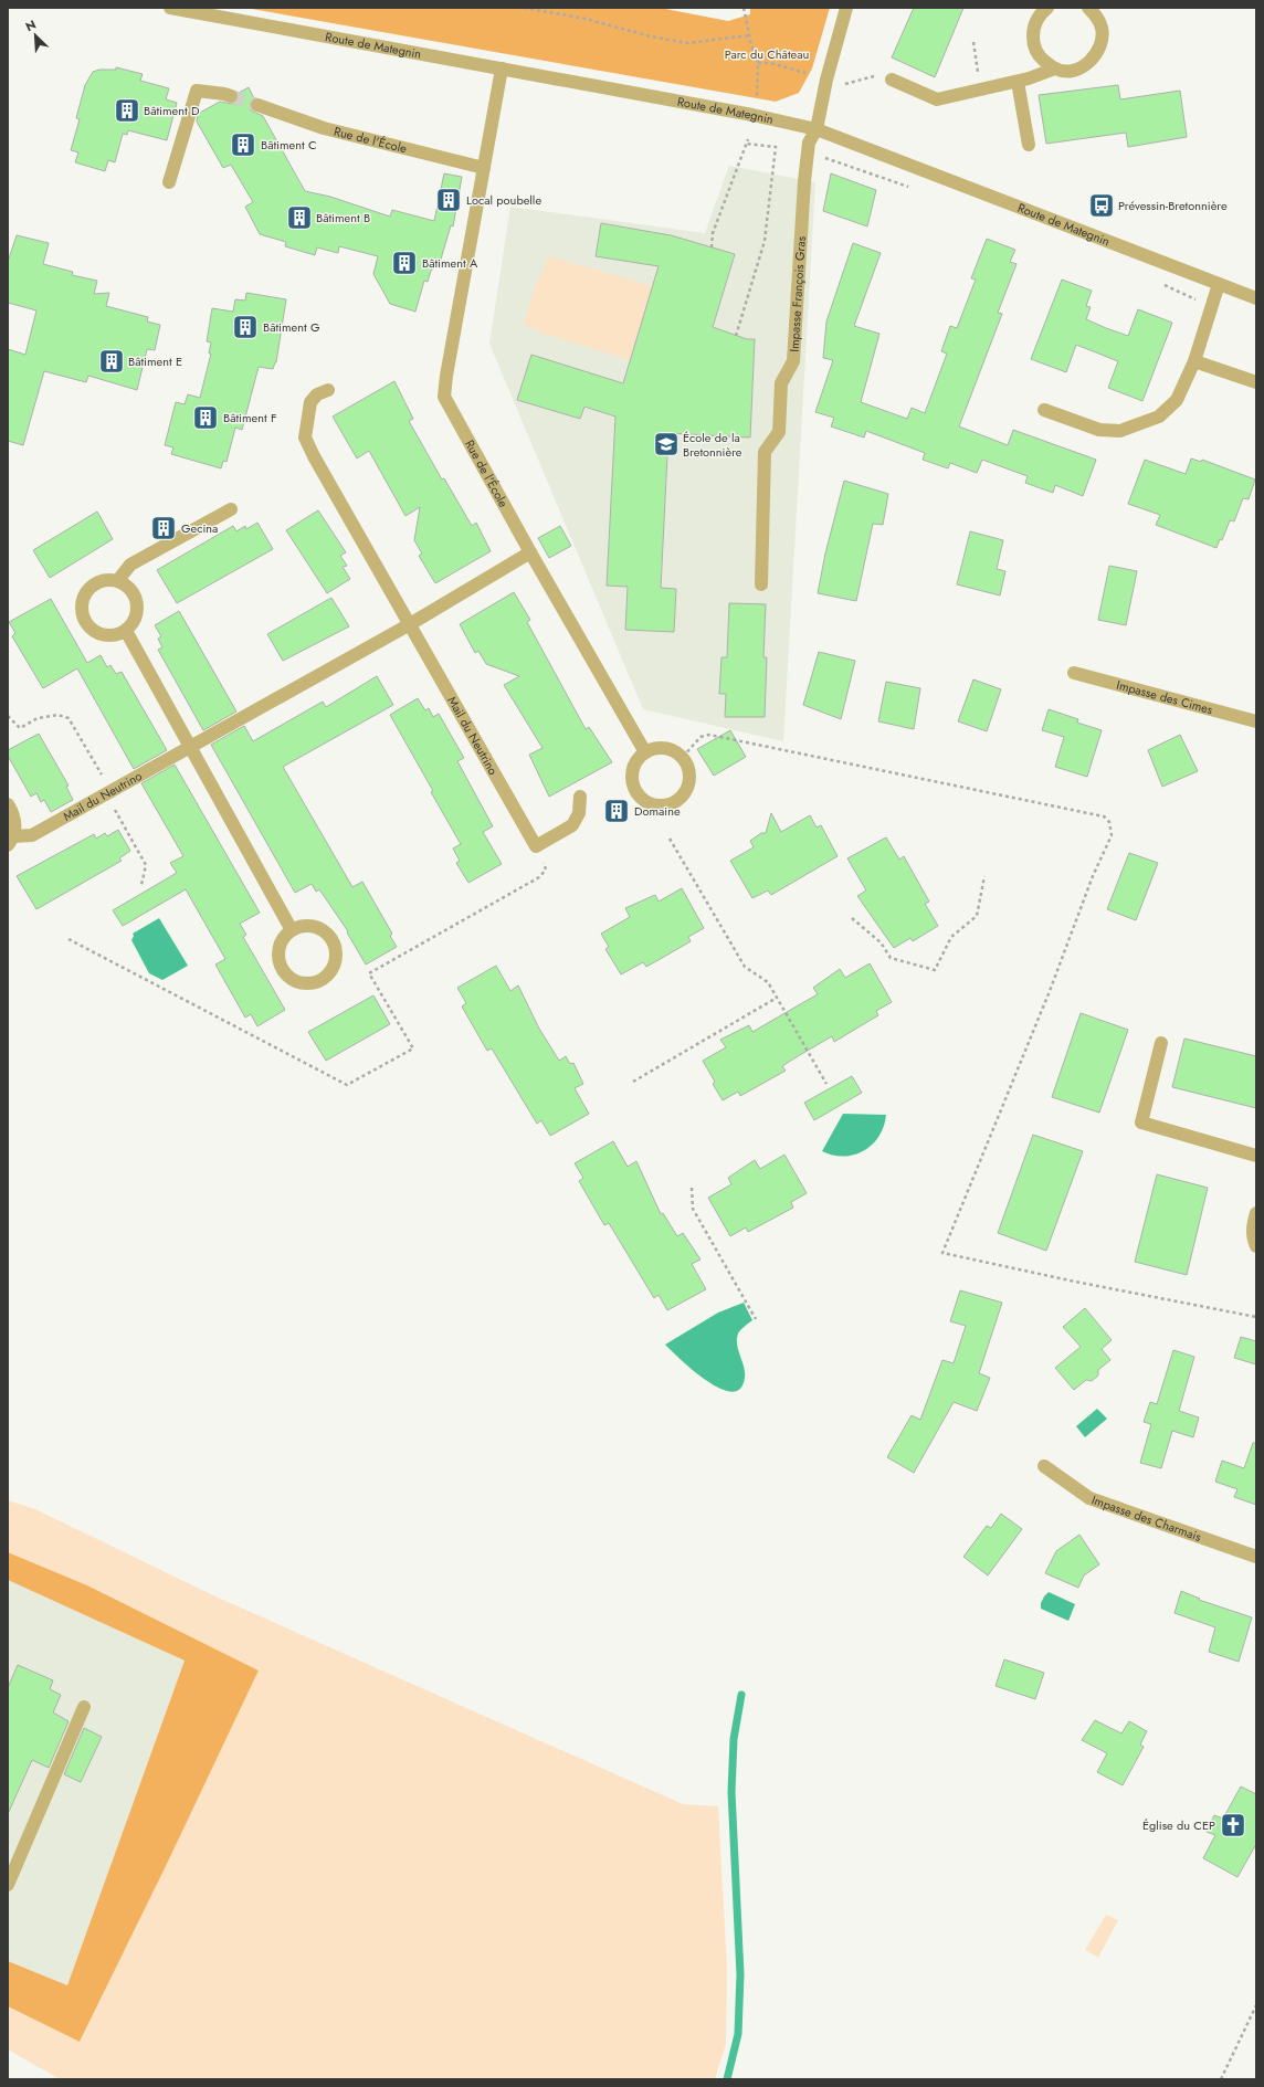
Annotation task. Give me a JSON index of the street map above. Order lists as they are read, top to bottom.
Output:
{
  "streets": {
    "street": [
      "Route de Mategnin",
      "Rue de l'École",
      "Impasse François Gras",
      "Impasse des Cimes",
      "Mail du Neutrino",
      "Impasse des Charmais"
    ]
  },
  "crossings": [
    ["Route de Mategnin", "Rue de l'École"],
    ["Route de Mategnin", "Impasse François Gras"],
    ["Rue de l'École", "Mail du Neutrino"]
  ],
  "parks": ["Parc du Château"],
  "places": {
    "building": [
      "Bâtiment D",
      "Bâtiment C",
      "Local poubelle",
      "Bâtiment B",
      "Bâtiment A",
      "Bâtiment G",
      "Bâtiment E",
      "Bâtiment F",
      "Gecina",
      "Domaine"
    ],
    "bus stop": ["Prévessin-Bretonnière"],
    "school or university": ["École de la Bretonnière"],
    "church": ["Église du CEP"]
  },
  "north": "top left"
}
